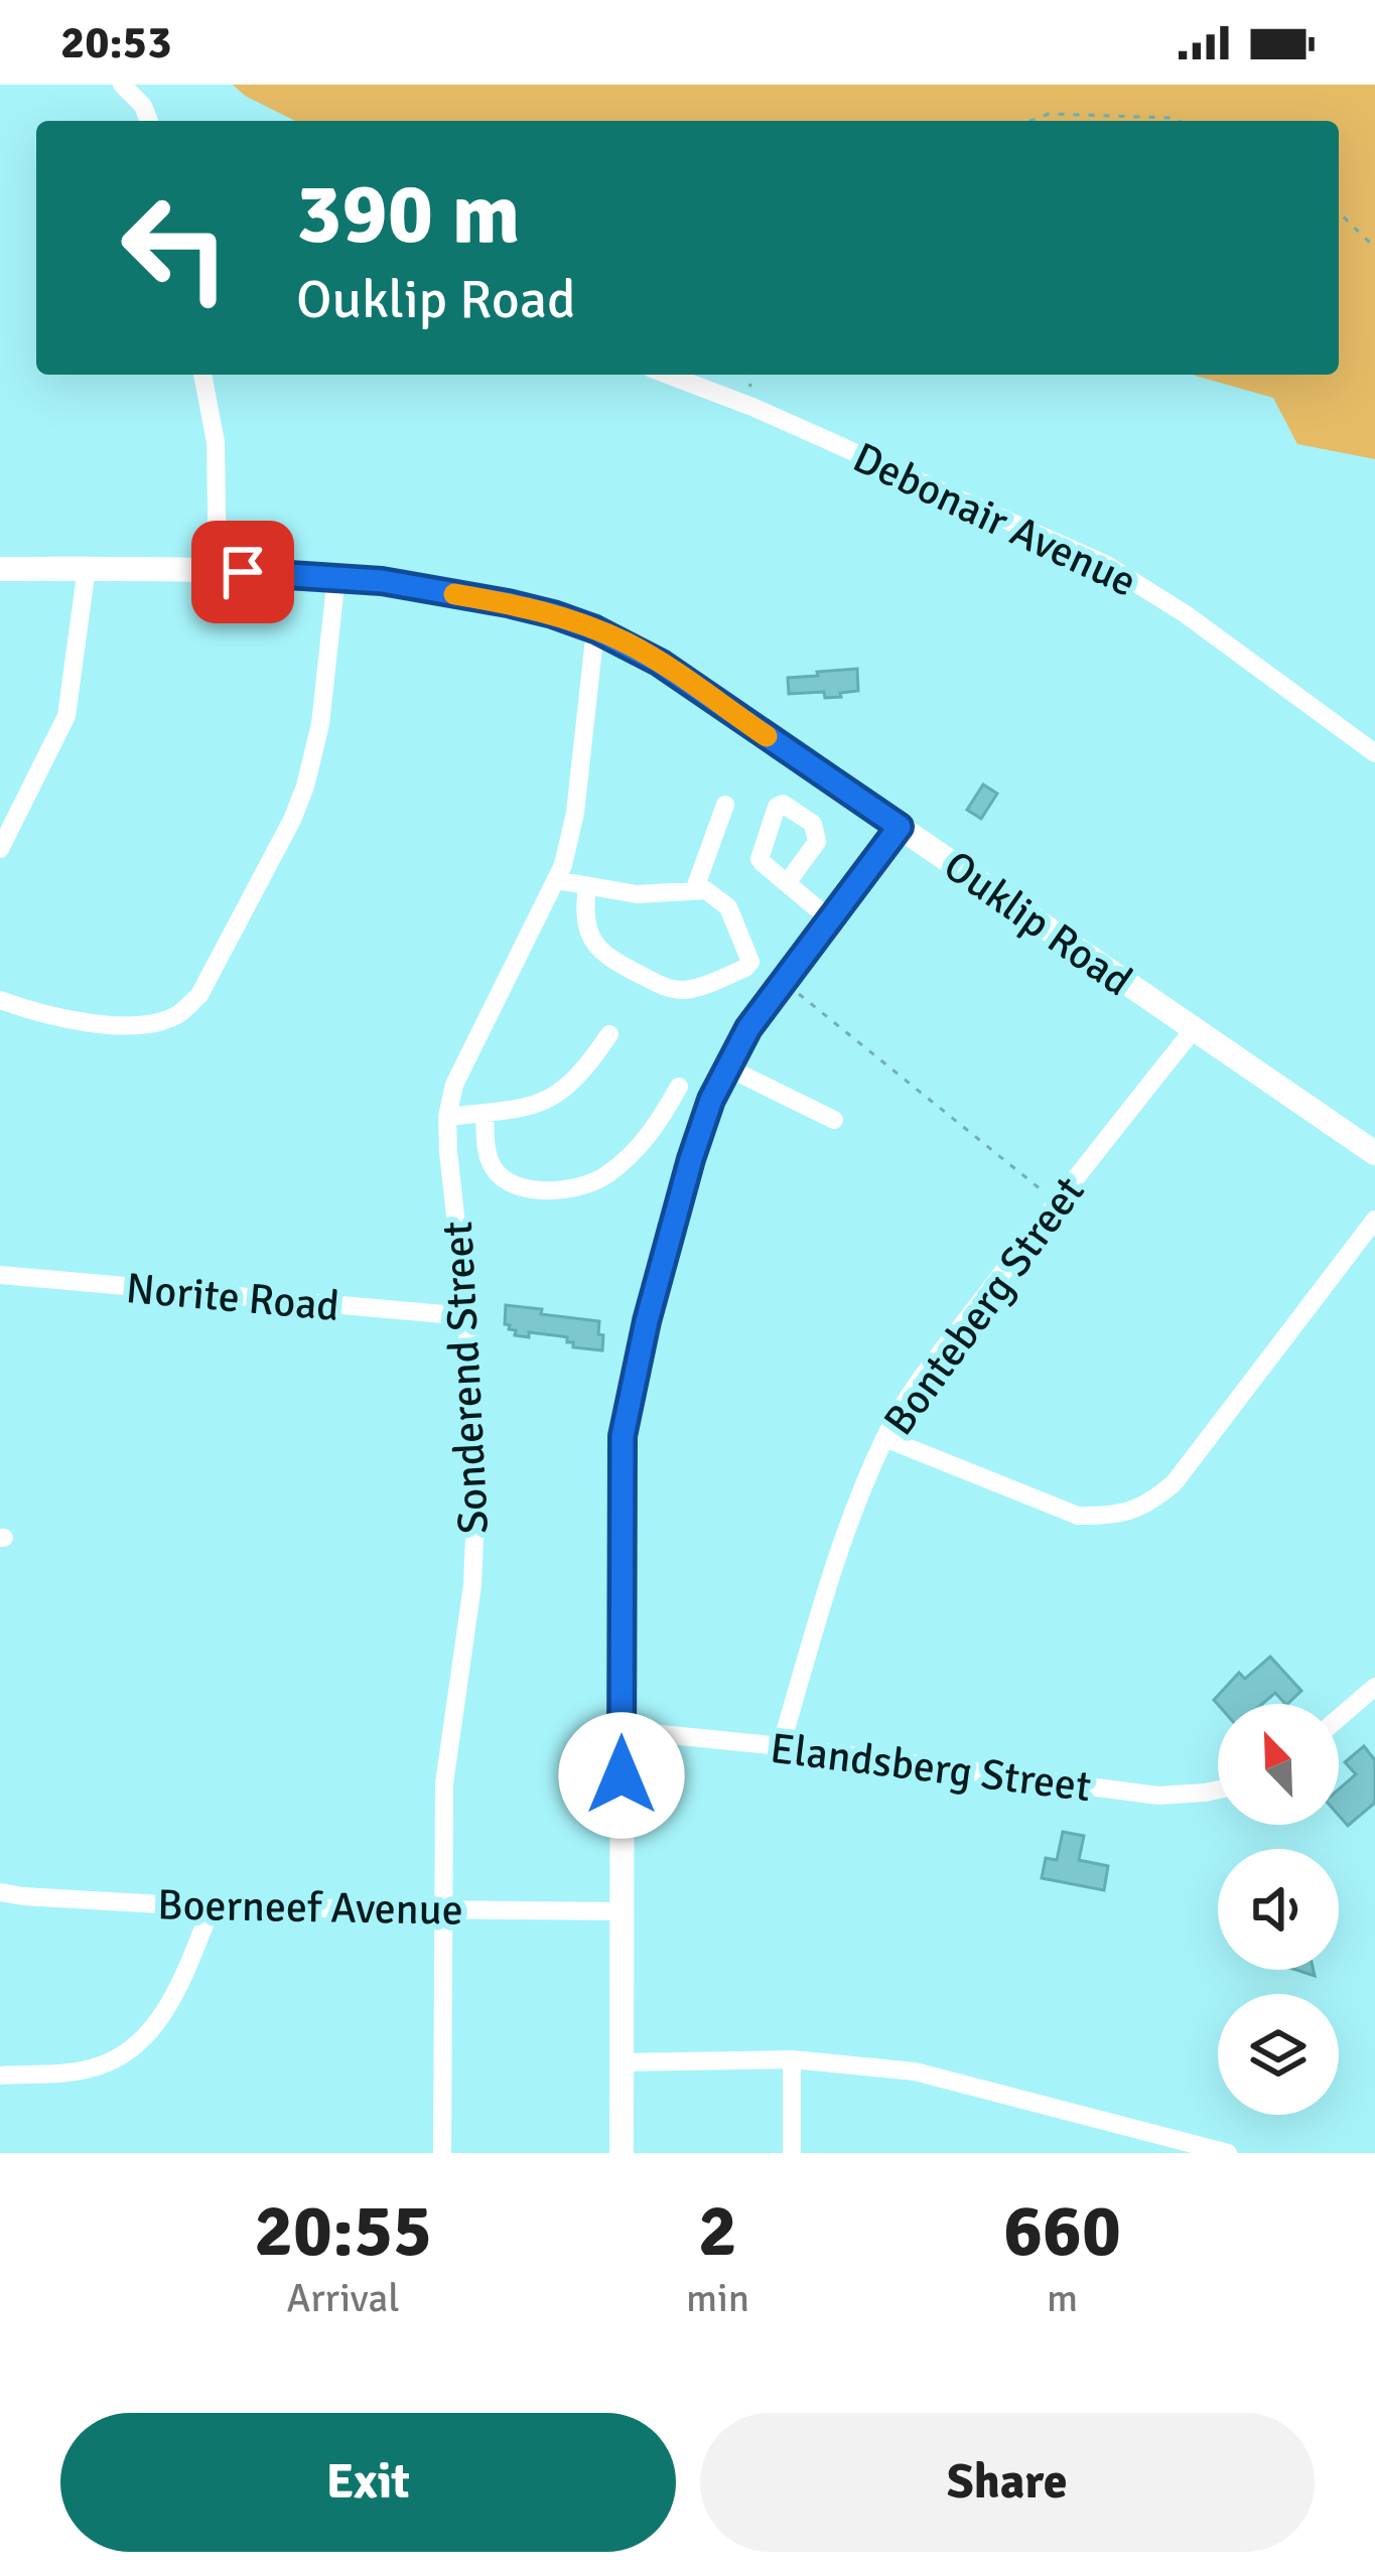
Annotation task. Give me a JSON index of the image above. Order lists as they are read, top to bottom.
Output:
{
  "streets": {
    "street": [
      "Debonair Avenue",
      "Ouklip Road",
      "Norite Road",
      "Bonteberg Street",
      "Sonderend Street",
      "Elandsberg Street",
      "Boerneef Avenue"
    ]
  },
  "crossings": [
    ["Ouklip Road", "Bonteberg Street"],
    ["Ouklip Road", "Sonderend Street"],
    ["Norite Road", "Sonderend Street"],
    ["Bonteberg Street", "Elandsberg Street"],
    ["Sonderend Street", "Boerneef Avenue"]
  ],
  "north": "top left",
  "page": {
    "status": "20:53",
    "turn": ["390 m", "Ouklip Road"],
    "eta": [
      "20:55",
      "Arrival",
      "2",
      "min",
      "660",
      "m"
    ],
    "buttons": ["Exit", "Share"]
  }
}
